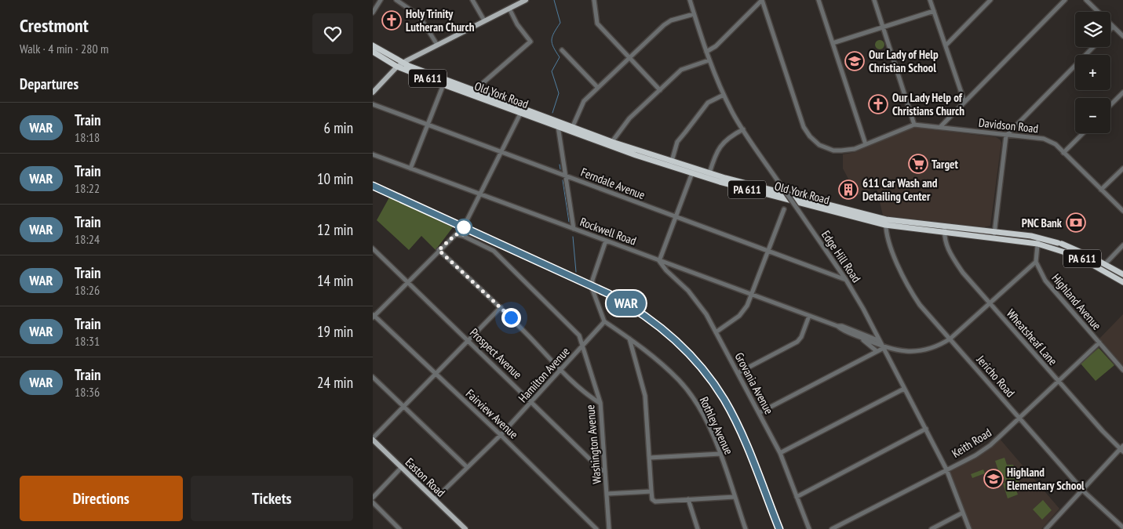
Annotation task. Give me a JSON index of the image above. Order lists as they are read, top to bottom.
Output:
{
  "streets": {
    "highway": ["PA 611", "Old York Road"],
    "main road": ["Easton Road"],
    "street": [
      "Davidson Road",
      "Ferndale Avenue",
      "Rockwell Road",
      "Edge Hill Road",
      "Highland Avenue",
      "Wheatsheaf Lane",
      "Prospect Avenue",
      "Hamilton Avenue",
      "Jericho Road",
      "Grovania Avenue",
      "Fairview Avenue",
      "Rothley Avenue",
      "Keith Road",
      "Washington Avenue"
    ]
  },
  "crossings": [
    ["Old York Road", "Wheatsheaf Lane"],
    ["Old York Road", "Jericho Road"],
    ["Ferndale Avenue", "Edge Hill Road"],
    ["Rockwell Road", "Edge Hill Road"],
    ["Rockwell Road", "Highland Avenue"],
    ["Rockwell Road", "Wheatsheaf Lane"],
    ["Rockwell Road", "Jericho Road"],
    ["Rockwell Road", "Grovania Avenue"],
    ["Edge Hill Road", "Keith Road"],
    ["Highland Avenue", "Keith Road"],
    ["Wheatsheaf Lane", "Keith Road"],
    ["Prospect Avenue", "Hamilton Avenue"],
    ["Prospect Avenue", "Washington Avenue"],
    ["Hamilton Avenue", "Fairview Avenue"],
    ["Hamilton Avenue", "Rothley Avenue"],
    ["Hamilton Avenue", "Washington Avenue"],
    ["Hamilton Avenue", "Easton Road"],
    ["Jericho Road", "Keith Road"]
  ],
  "places": {
    "church": ["Holy Trinity Lutheran Church", "Our Lady Help of Christians Church"],
    "school or university": ["Our Lady of Help Christian School", "Highland Elementary School"],
    "supermarket": ["Target"],
    "building": ["611 Car Wash and Detailing Center"],
    "bank": ["PNC Bank"]
  },
  "page": {
    "heading": [
      ["Crestmont", "Walk · 4 min · 280 m"],
      "Departures"
    ],
    "on_map": "WAR",
    "map_buttons": ["+", "−"],
    "list": [
      {
        "mark": "WAR",
        "name": "Train",
        "note": "18:18",
        "value": "6 min"
      },
      {
        "mark": "WAR",
        "name": "Train",
        "note": "18:22",
        "value": "10 min"
      },
      {
        "mark": "WAR",
        "name": "Train",
        "note": "18:24",
        "value": "12 min"
      },
      {
        "mark": "WAR",
        "name": "Train",
        "note": "18:26",
        "value": "14 min"
      },
      {
        "mark": "WAR",
        "name": "Train",
        "note": "18:31",
        "value": "19 min"
      },
      {
        "mark": "WAR",
        "name": "Train",
        "note": "18:36",
        "value": "24 min"
      }
    ],
    "buttons": ["Directions", "Tickets"]
  }
}
